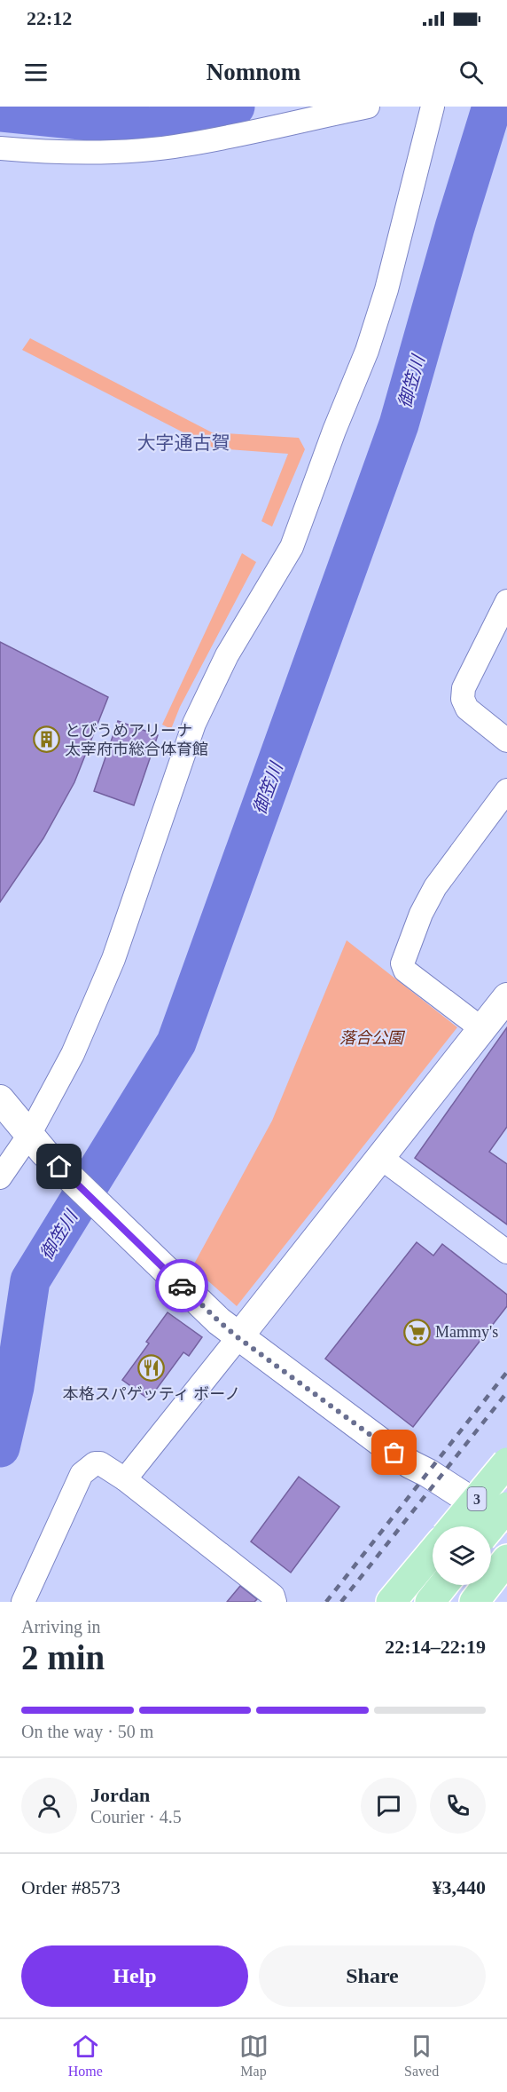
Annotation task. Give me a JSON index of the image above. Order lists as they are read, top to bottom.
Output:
{
  "streets": {
    "highway": ["3"]
  },
  "districts": ["大字通古賀"],
  "water": ["御笠川"],
  "parks": ["落合公園"],
  "places": {
    "building": ["とびうめアリーナ 太宰府市総合体育館"],
    "supermarket": ["Mammy's"],
    "restaurant": ["本格スパゲッティ ボーノ"]
  },
  "page": {
    "status": "22:12",
    "header": "Nomnom",
    "heading": ["2 min", "Arriving in", "22:14–22:19"],
    "panel": [
      "Jordan",
      "Courier · 4.5",
      "Order #8573",
      "¥3,440"
    ],
    "bar": "On the way · 50 m",
    "buttons": ["Help", "Share"],
    "tabs": ["Home", "Map", "Saved"]
  }
}
